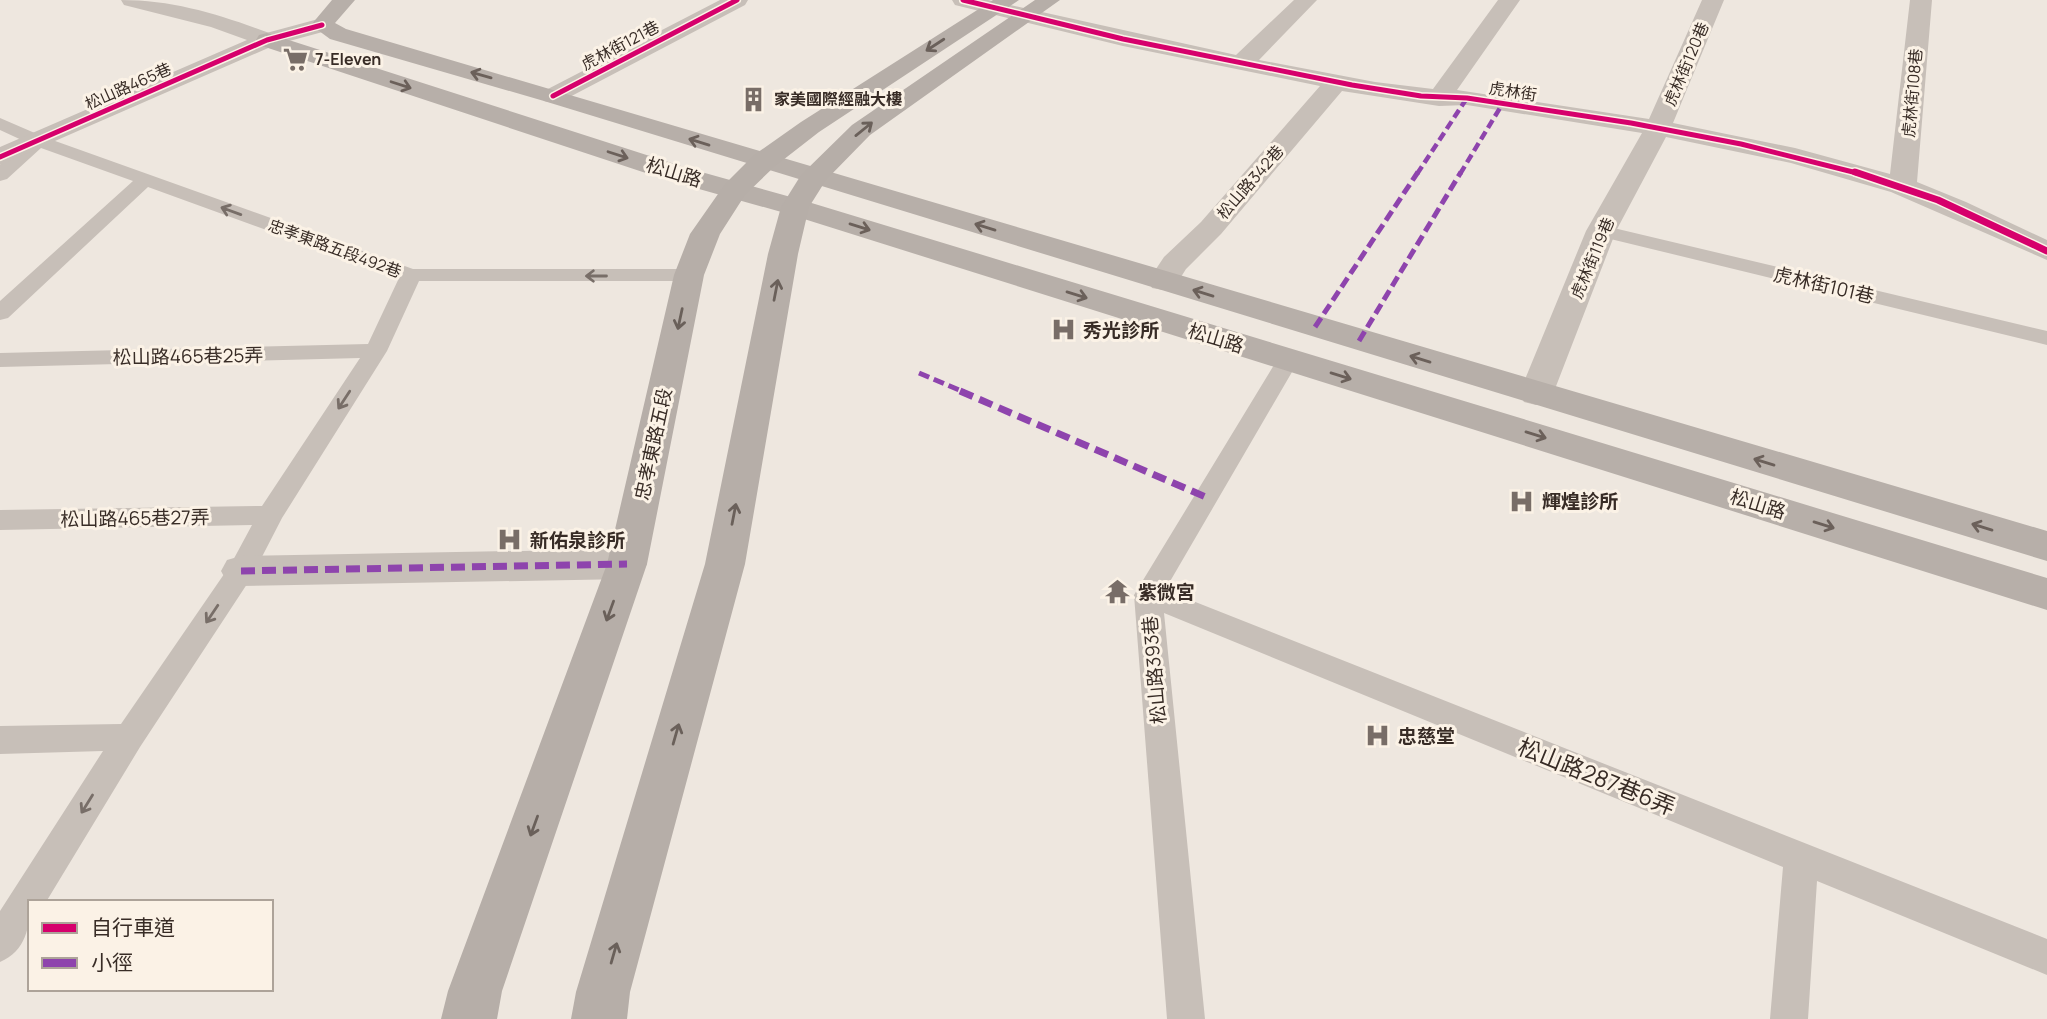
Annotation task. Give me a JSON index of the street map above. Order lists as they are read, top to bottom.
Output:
{
  "streets": {
    "main road": ["松山路", "忠孝東路五段"],
    "street": [
      "虎林街121巷",
      "虎林街120巷",
      "松山路465巷",
      "虎林街",
      "虎林街108巷",
      "松山路342巷",
      "虎林街119巷"
    ],
    "lane": [
      "忠孝東路五段492巷",
      "虎林街101巷",
      "松山路465巷25弄",
      "松山路465巷27弄",
      "松山路393巷",
      "松山路287巷6弄"
    ]
  },
  "crossings": [
    ["虎林街121巷", "松山路"],
    ["虎林街120巷", "虎林街"],
    ["虎林街120巷", "虎林街119巷"],
    ["松山路465巷", "松山路"],
    ["松山路465巷", "忠孝東路五段492巷"],
    ["虎林街", "虎林街108巷"],
    ["虎林街", "松山路342巷"],
    ["虎林街", "虎林街119巷"],
    ["虎林街", "忠孝東路五段"],
    ["松山路", "松山路342巷"],
    ["松山路", "虎林街119巷"],
    ["松山路", "忠孝東路五段"],
    ["松山路", "松山路393巷"],
    ["忠孝東路五段492巷", "忠孝東路五段"],
    ["虎林街119巷", "虎林街101巷"],
    ["松山路393巷", "松山路287巷6弄"]
  ],
  "one_way": ["忠孝東路五段492巷"],
  "places": {
    "supermarket": ["7-Eleven"],
    "building": ["家美國際經融大樓"],
    "hospital": [
      "秀光診所",
      "輝煌診所",
      "新佑泉診所",
      "忠慈堂"
    ],
    "temple": ["紫微宮"]
  },
  "legend": ["自行車道", "小徑"]
}
